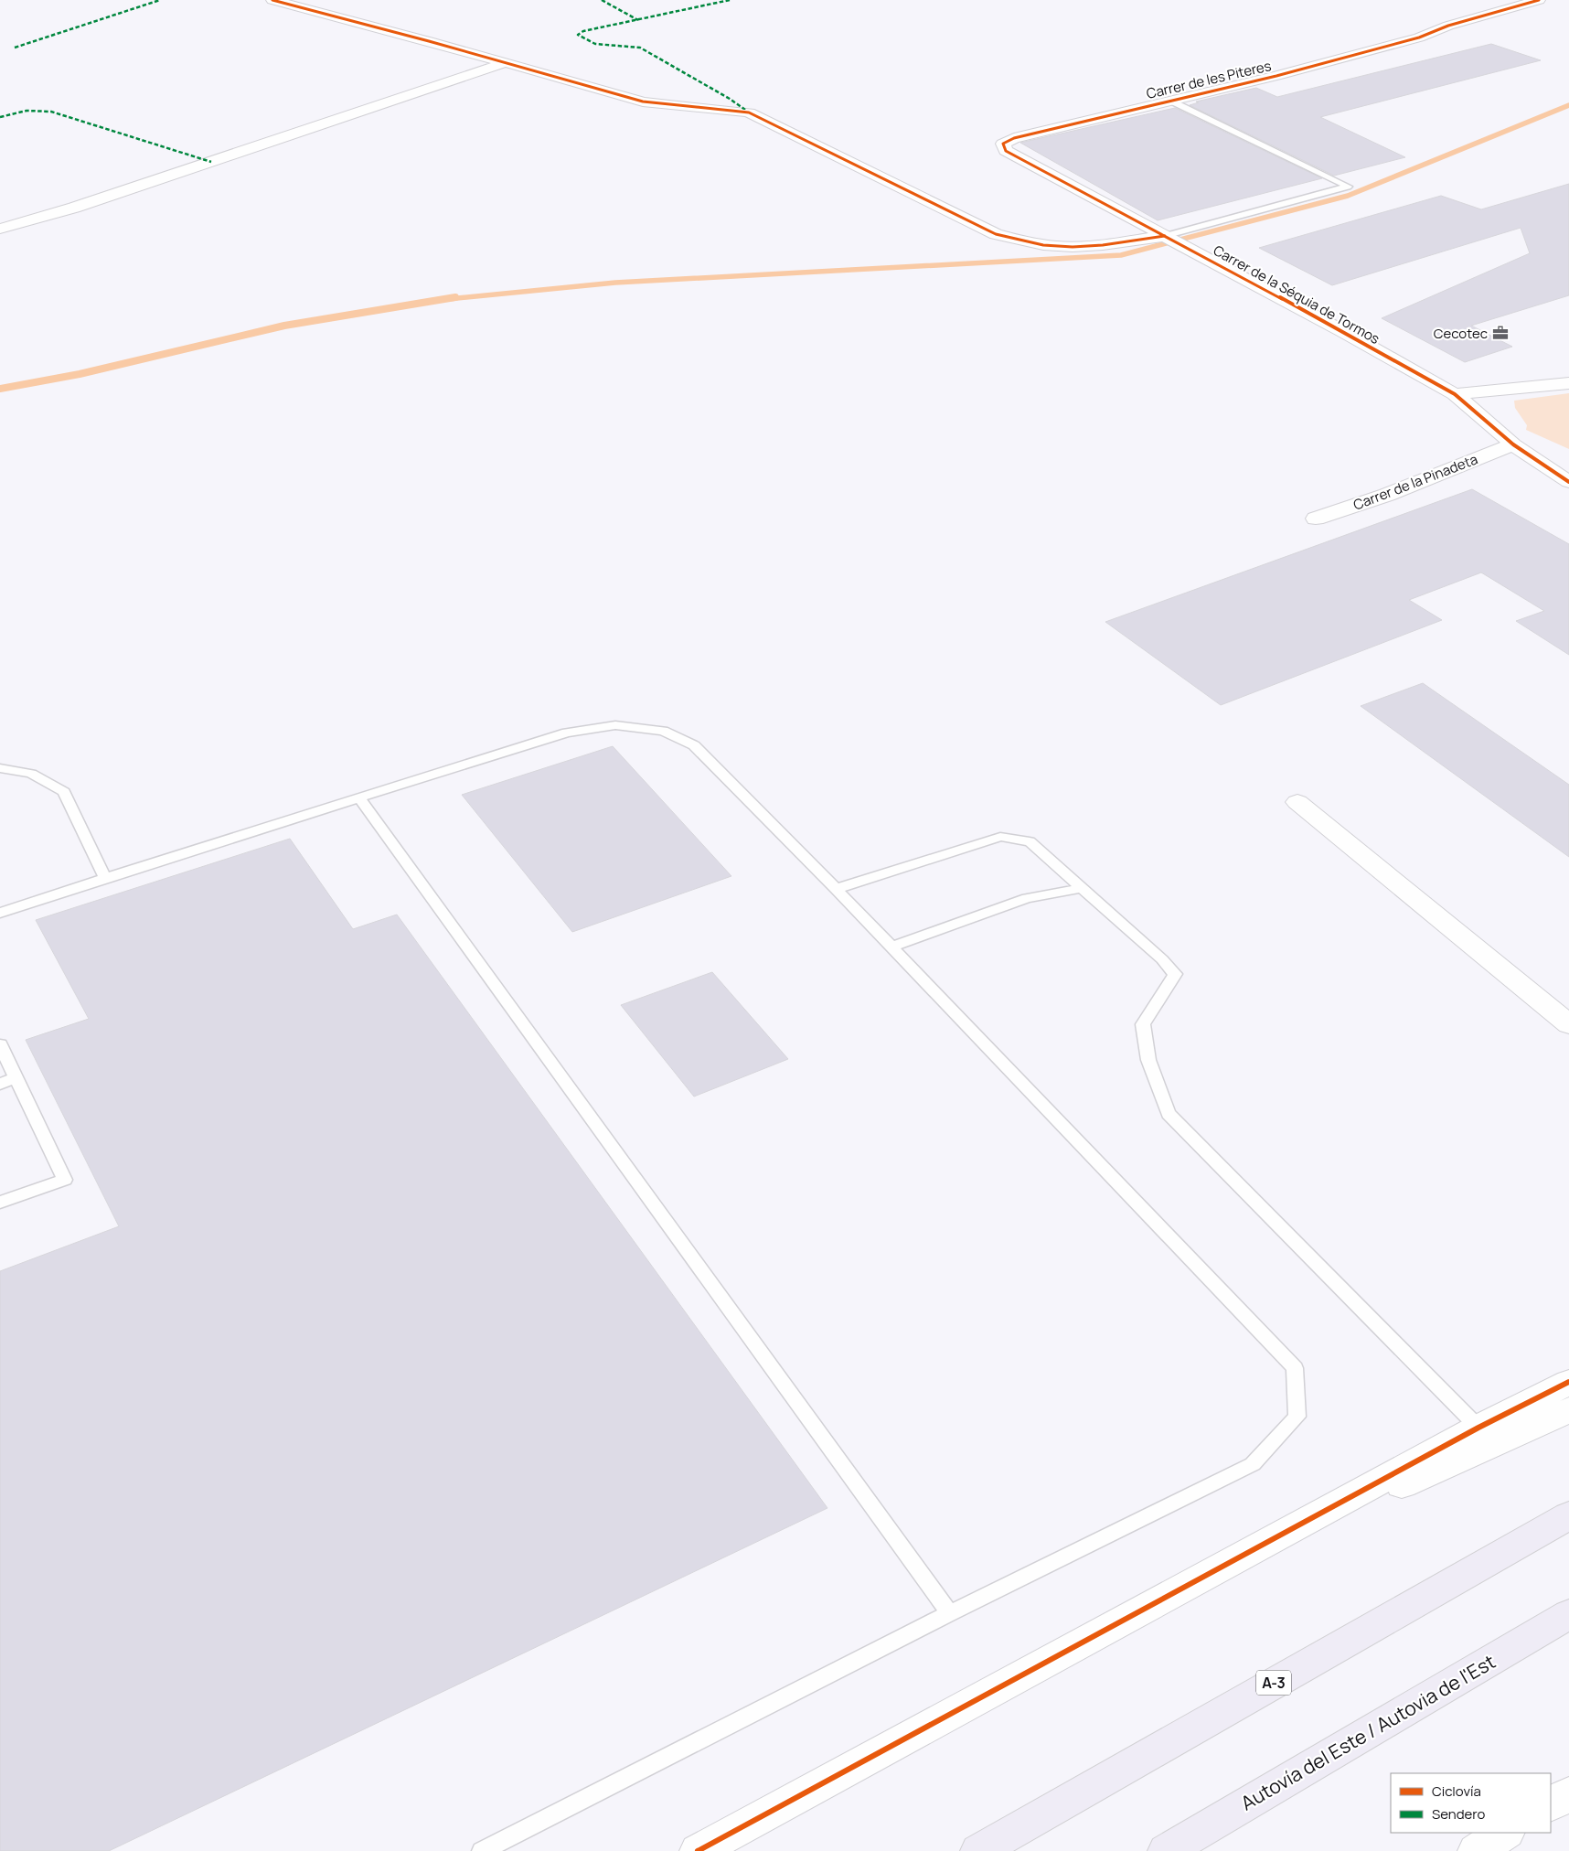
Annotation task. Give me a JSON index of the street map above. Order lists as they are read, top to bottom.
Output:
{
  "streets": {
    "highway": ["A-3", "Autovía del Este / Autovia de l'Est"],
    "street": ["Carrer de les Piteres", "Carrer de la Séquia de Tormos", "Carrer de la Pinadeta"]
  },
  "crossings": [
    ["Carrer de les Piteres", "Carrer de la Séquia de Tormos"],
    ["Carrer de la Séquia de Tormos", "Carrer de la Pinadeta"]
  ],
  "places": {
    "office": ["Cecotec"]
  },
  "legend": ["Ciclovía", "Sendero"]
}
